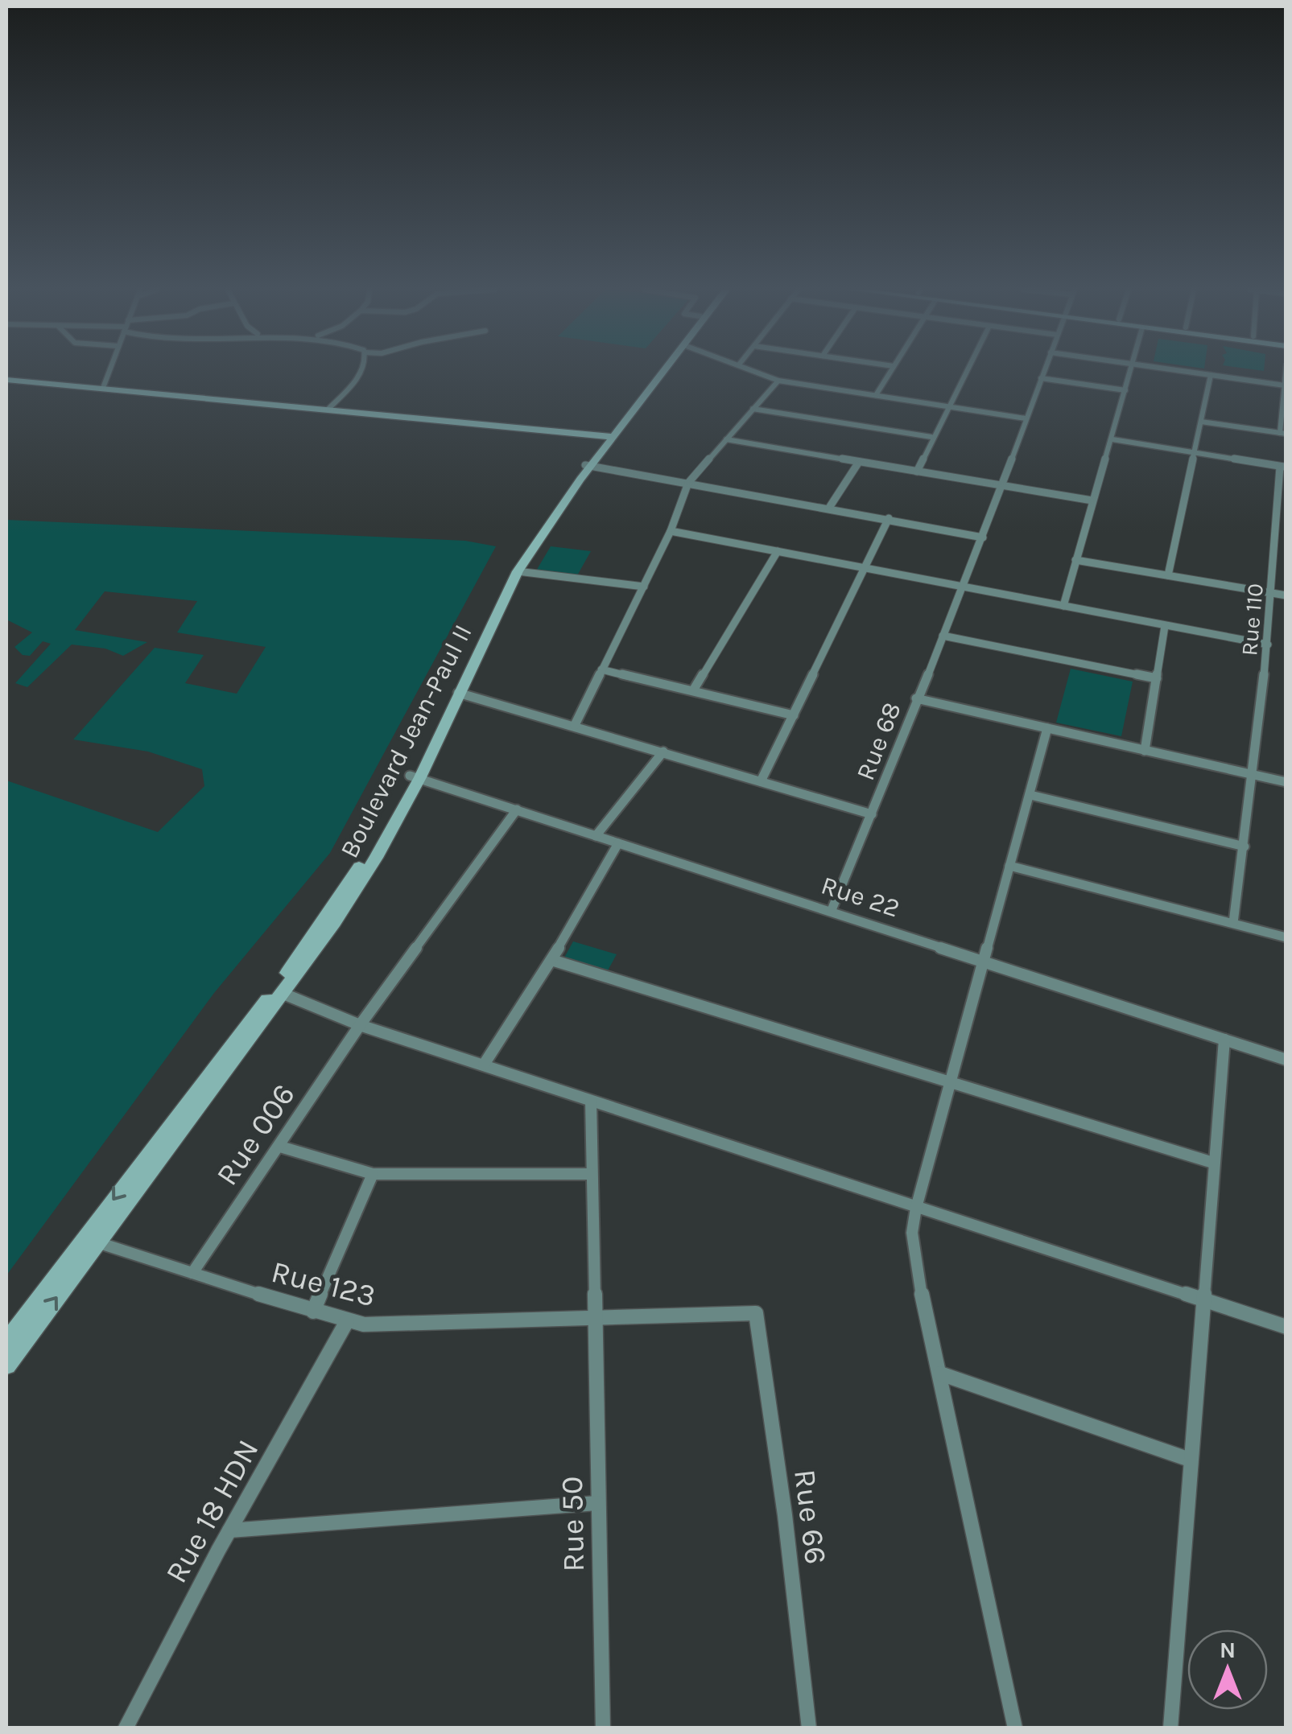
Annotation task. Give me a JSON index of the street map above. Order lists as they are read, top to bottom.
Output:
{
  "streets": {
    "main road": ["Boulevard Jean-Paul II"],
    "street": [
      "Rue 110",
      "Rue 68",
      "Rue 22",
      "Rue 006",
      "Rue 123",
      "Rue 18 HDN",
      "Rue 66",
      "Rue 50"
    ]
  },
  "crossings": [
    ["Boulevard Jean-Paul II", "Rue 22"],
    ["Boulevard Jean-Paul II", "Rue 123"],
    ["Rue 68", "Rue 22"],
    ["Rue 22", "Rue 006"],
    ["Rue 006", "Rue 123"],
    ["Rue 123", "Rue 18 HDN"],
    ["Rue 123", "Rue 66"],
    ["Rue 123", "Rue 50"]
  ],
  "north": "top"
}
